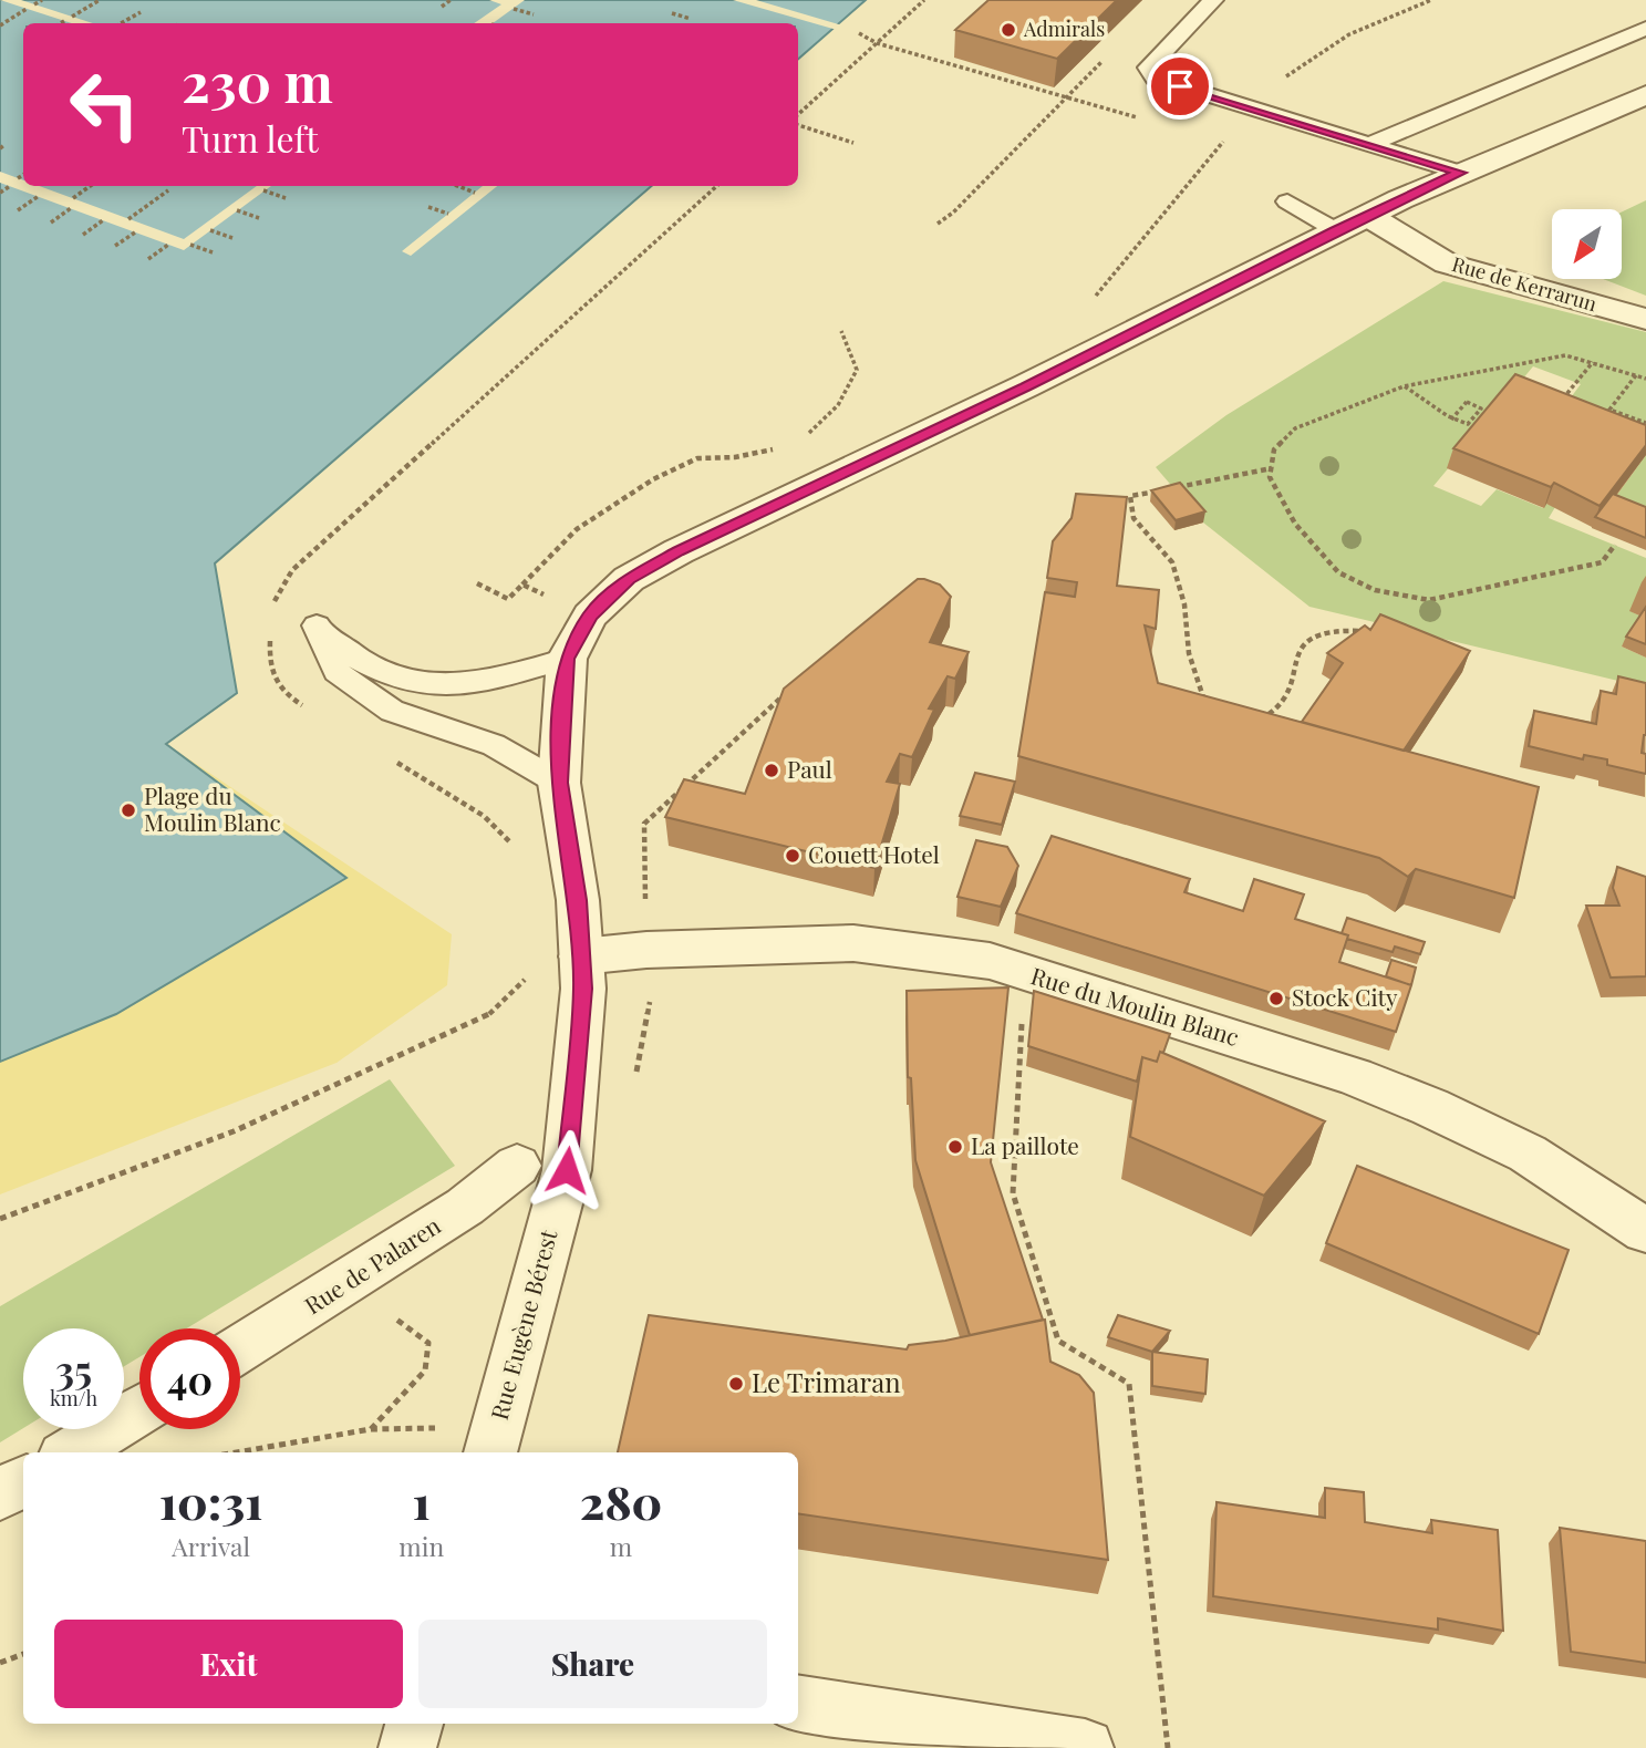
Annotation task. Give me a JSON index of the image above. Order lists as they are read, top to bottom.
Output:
{
  "streets": {
    "street": [
      "Rue de Kerrarun",
      "Rue du Moulin Blanc",
      "Rue de Palaren",
      "Rue Eugène Bérest"
    ]
  },
  "crossings": [
    ["Rue de Kerrarun", "Rue Eugène Bérest"],
    ["Rue du Moulin Blanc", "Rue Eugène Bérest"]
  ],
  "places": [
    "Admirals",
    "Paul",
    "Plage du Moulin Blanc",
    "Couett Hotel",
    "Stock City",
    "La paillote",
    "Le Trimaran"
  ],
  "north": "bottom left",
  "page": {
    "turn": ["230 m", "Turn left"],
    "speed": "35 km/h",
    "limit": "40",
    "eta": [
      "10:31",
      "Arrival",
      "1",
      "min",
      "280",
      "m"
    ],
    "buttons": ["Exit", "Share"]
  }
}
